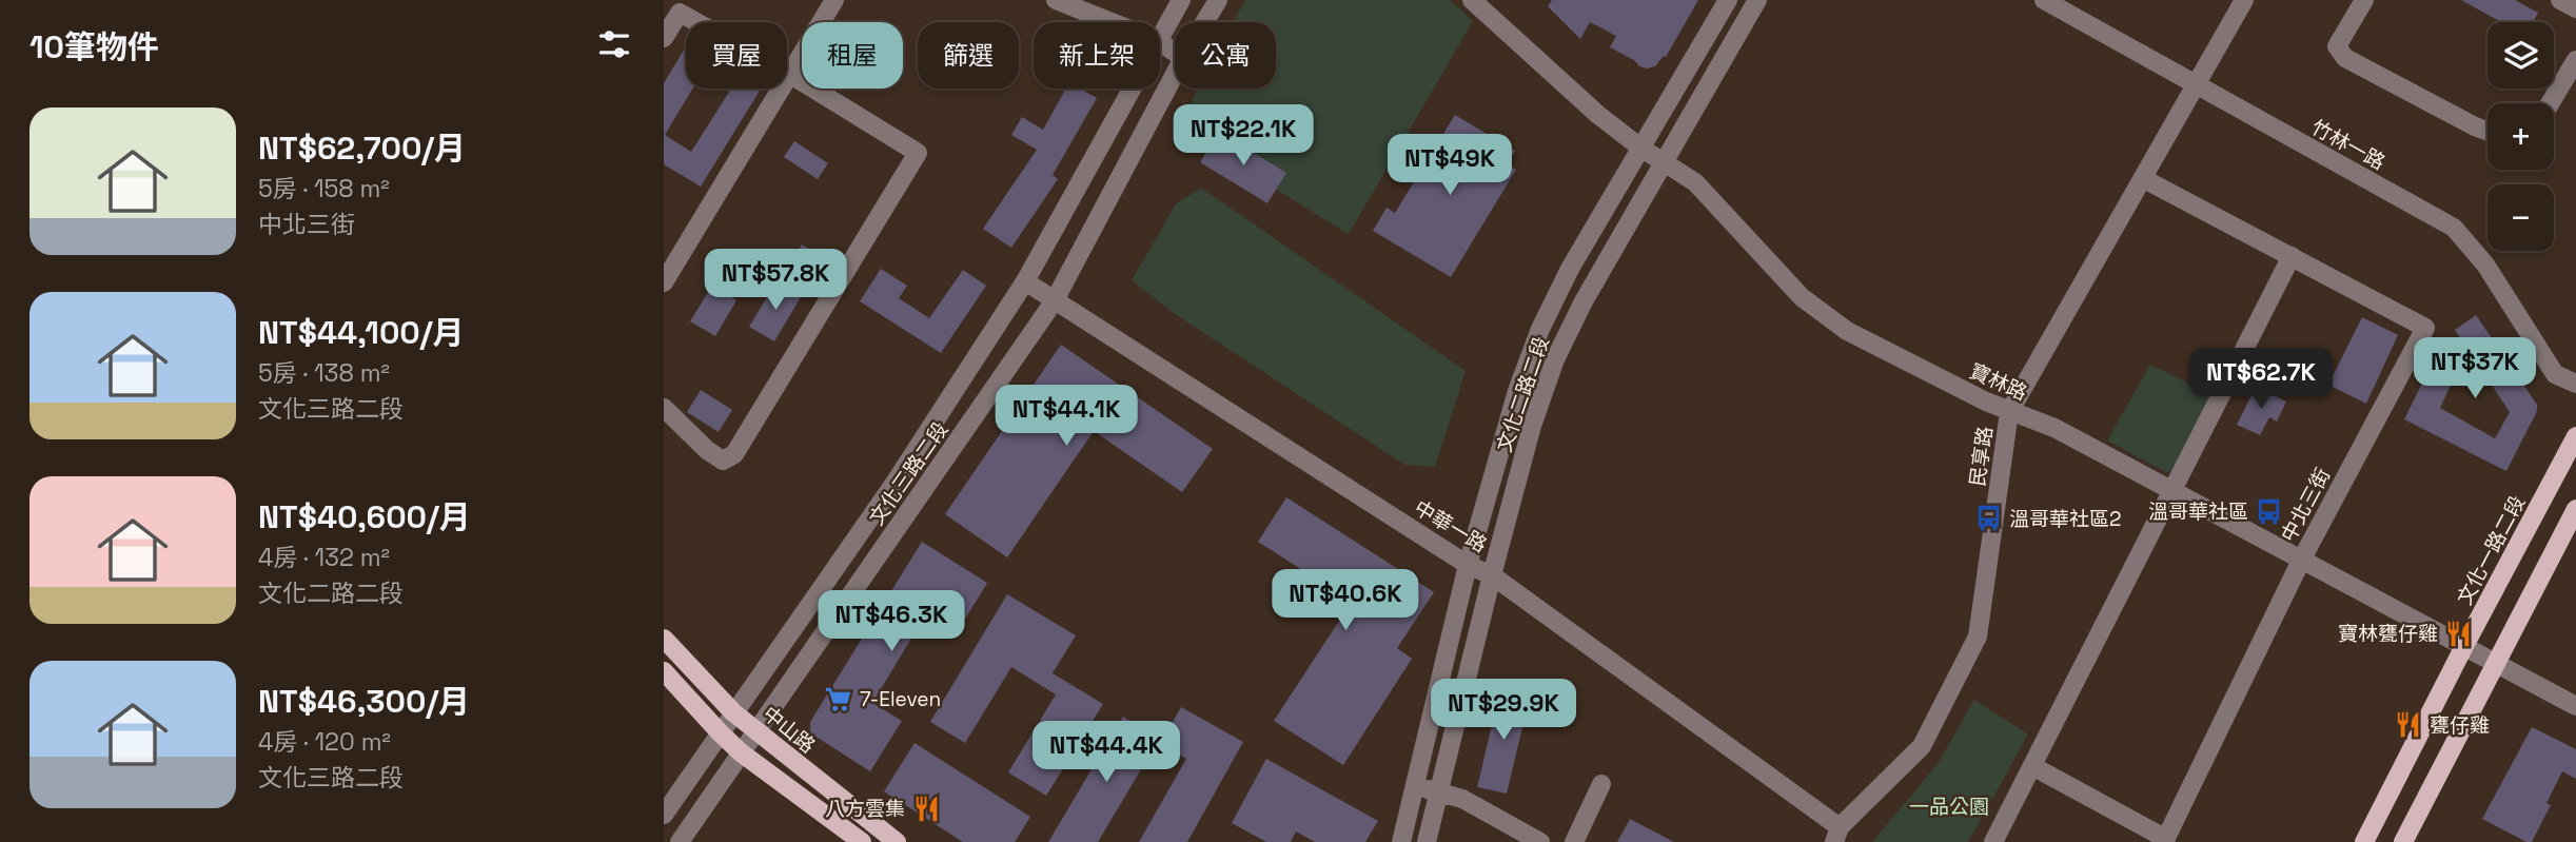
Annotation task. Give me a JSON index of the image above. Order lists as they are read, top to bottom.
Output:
{
  "streets": {
    "main road": ["文化一路二段", "中山路"],
    "street": [
      "竹林一路",
      "寶林路",
      "文化二路二段",
      "民享路",
      "文化三路二段",
      "中北三街",
      "中華一路"
    ]
  },
  "crossings": [
    ["竹林一路", "民享路"],
    ["寶林路", "文化二路二段"],
    ["寶林路", "民享路"],
    ["寶林路", "中北三街"],
    ["寶林路", "文化一路二段"],
    ["文化二路二段", "中華一路"],
    ["民享路", "中北三街"],
    ["民享路", "中華一路"],
    ["文化三路二段", "中華一路"],
    ["文化三路二段", "中山路"]
  ],
  "parks": ["一品公園"],
  "places": {
    "bus stop": ["溫哥華社區", "溫哥華社區2"],
    "restaurant": ["寶林甕仔雞", "甕仔雞", "八方雲集"],
    "supermarket": ["7-Eleven"]
  },
  "page": {
    "heading": "10筆物件",
    "map_buttons": ["+", "−"],
    "chip": [
      "買屋",
      "租屋",
      "篩選",
      "新上架",
      "公寓"
    ],
    "list": [
      {
        "name": "NT$62,700/月",
        "note": "5房 · 158 m² · 中北三街"
      },
      {
        "name": "NT$44,100/月",
        "note": "5房 · 138 m² · 文化三路二段"
      },
      {
        "name": "NT$40,600/月",
        "note": "4房 · 132 m² · 文化二路二段"
      },
      {
        "name": "NT$46,300/月",
        "note": "4房 · 120 m² · 文化三路二段"
      }
    ],
    "price": [
      "NT$22.1K",
      "NT$49K",
      "NT$57.8K",
      "NT$37K",
      "NT$62.7K",
      "NT$44.1K",
      "NT$40.6K",
      "NT$46.3K",
      "NT$29.9K",
      "NT$44.4K"
    ]
  }
}
